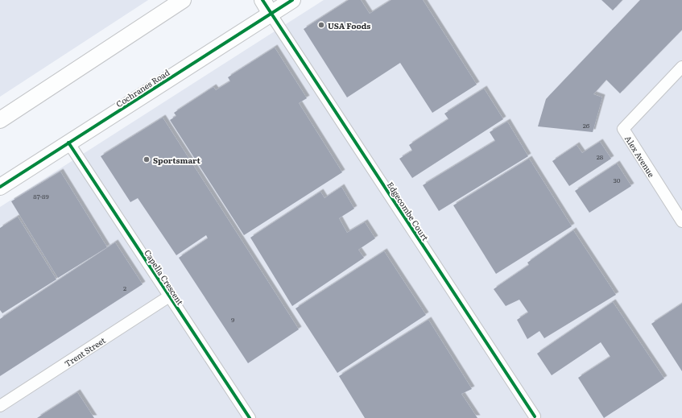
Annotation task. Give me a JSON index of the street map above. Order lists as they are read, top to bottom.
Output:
{
  "streets": {
    "street": [
      "Cochranes Road",
      "Alex Avenue",
      "Edgecombe Court",
      "Capella Crescent",
      "Trent Street"
    ]
  },
  "crossings": [
    ["Cochranes Road", "Edgecombe Court"],
    ["Cochranes Road", "Capella Crescent"],
    ["Capella Crescent", "Trent Street"]
  ],
  "places": ["USA Foods", "Sportsmart"],
  "house_numbers": [
    "26",
    "28",
    "30",
    "87-89",
    "2",
    "9"
  ]
}
